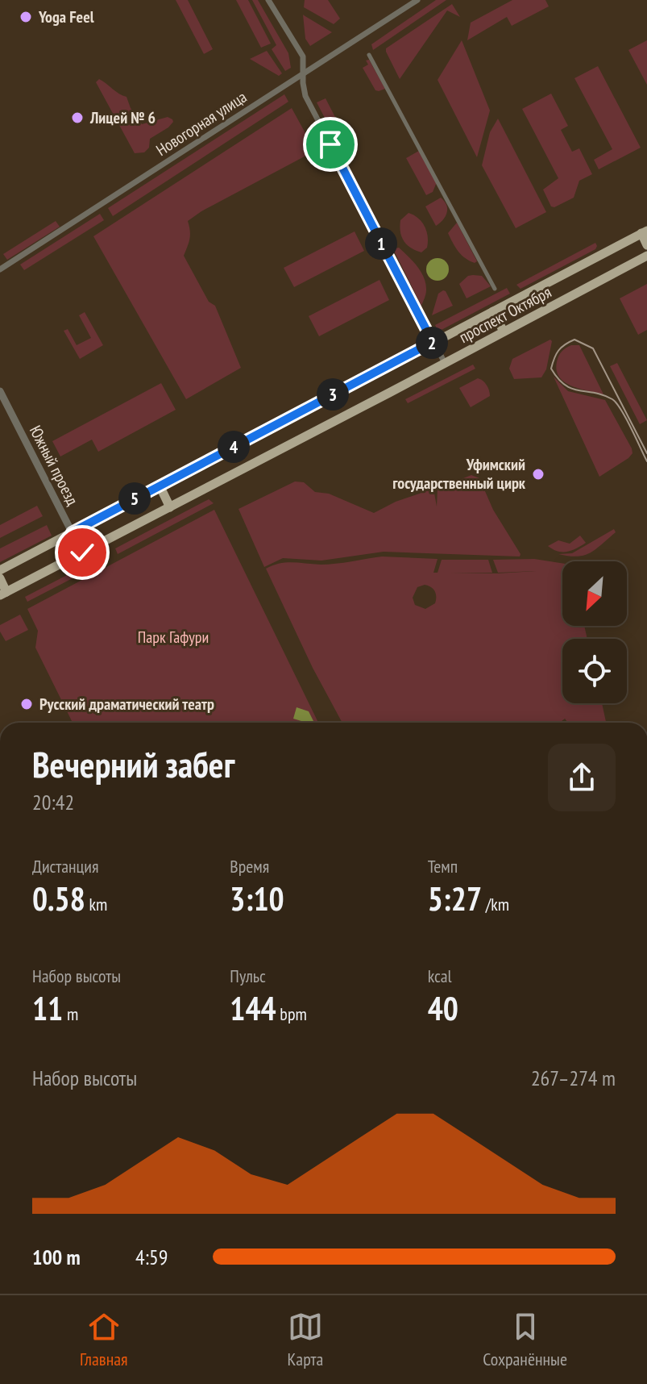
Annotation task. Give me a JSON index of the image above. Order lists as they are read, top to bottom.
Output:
{
  "streets": {
    "main road": ["проспект Октября"],
    "street": ["Новогорная улица", "Южный проезд"]
  },
  "crossings": [
    ["проспект Октября", "Южный проезд"]
  ],
  "parks": ["Парк Гафури"],
  "places": [
    "Yoga Feel",
    "Лицей № 6",
    "Уфимский государственный цирк",
    "Русский драматический театр"
  ],
  "north": "bottom left",
  "page": {
    "pins": [
      "1",
      "2",
      "3",
      "4",
      "5"
    ],
    "heading": ["Вечерний забег", "20:42"],
    "stats": [
      ["Дистанция", "0.58 km"],
      ["Время", "3:10"],
      ["Темп", "5:27 /km"],
      ["Набор высоты", "11 m"],
      ["Пульс", "144 bpm"],
      ["kcal", "40"]
    ],
    "chart": ["Набор высоты", "267–274 m"],
    "list": [
      {
        "name": "100 m",
        "note": "4:59"
      }
    ],
    "tabs": ["Главная", "Карта", "Сохранённые"]
  }
}
